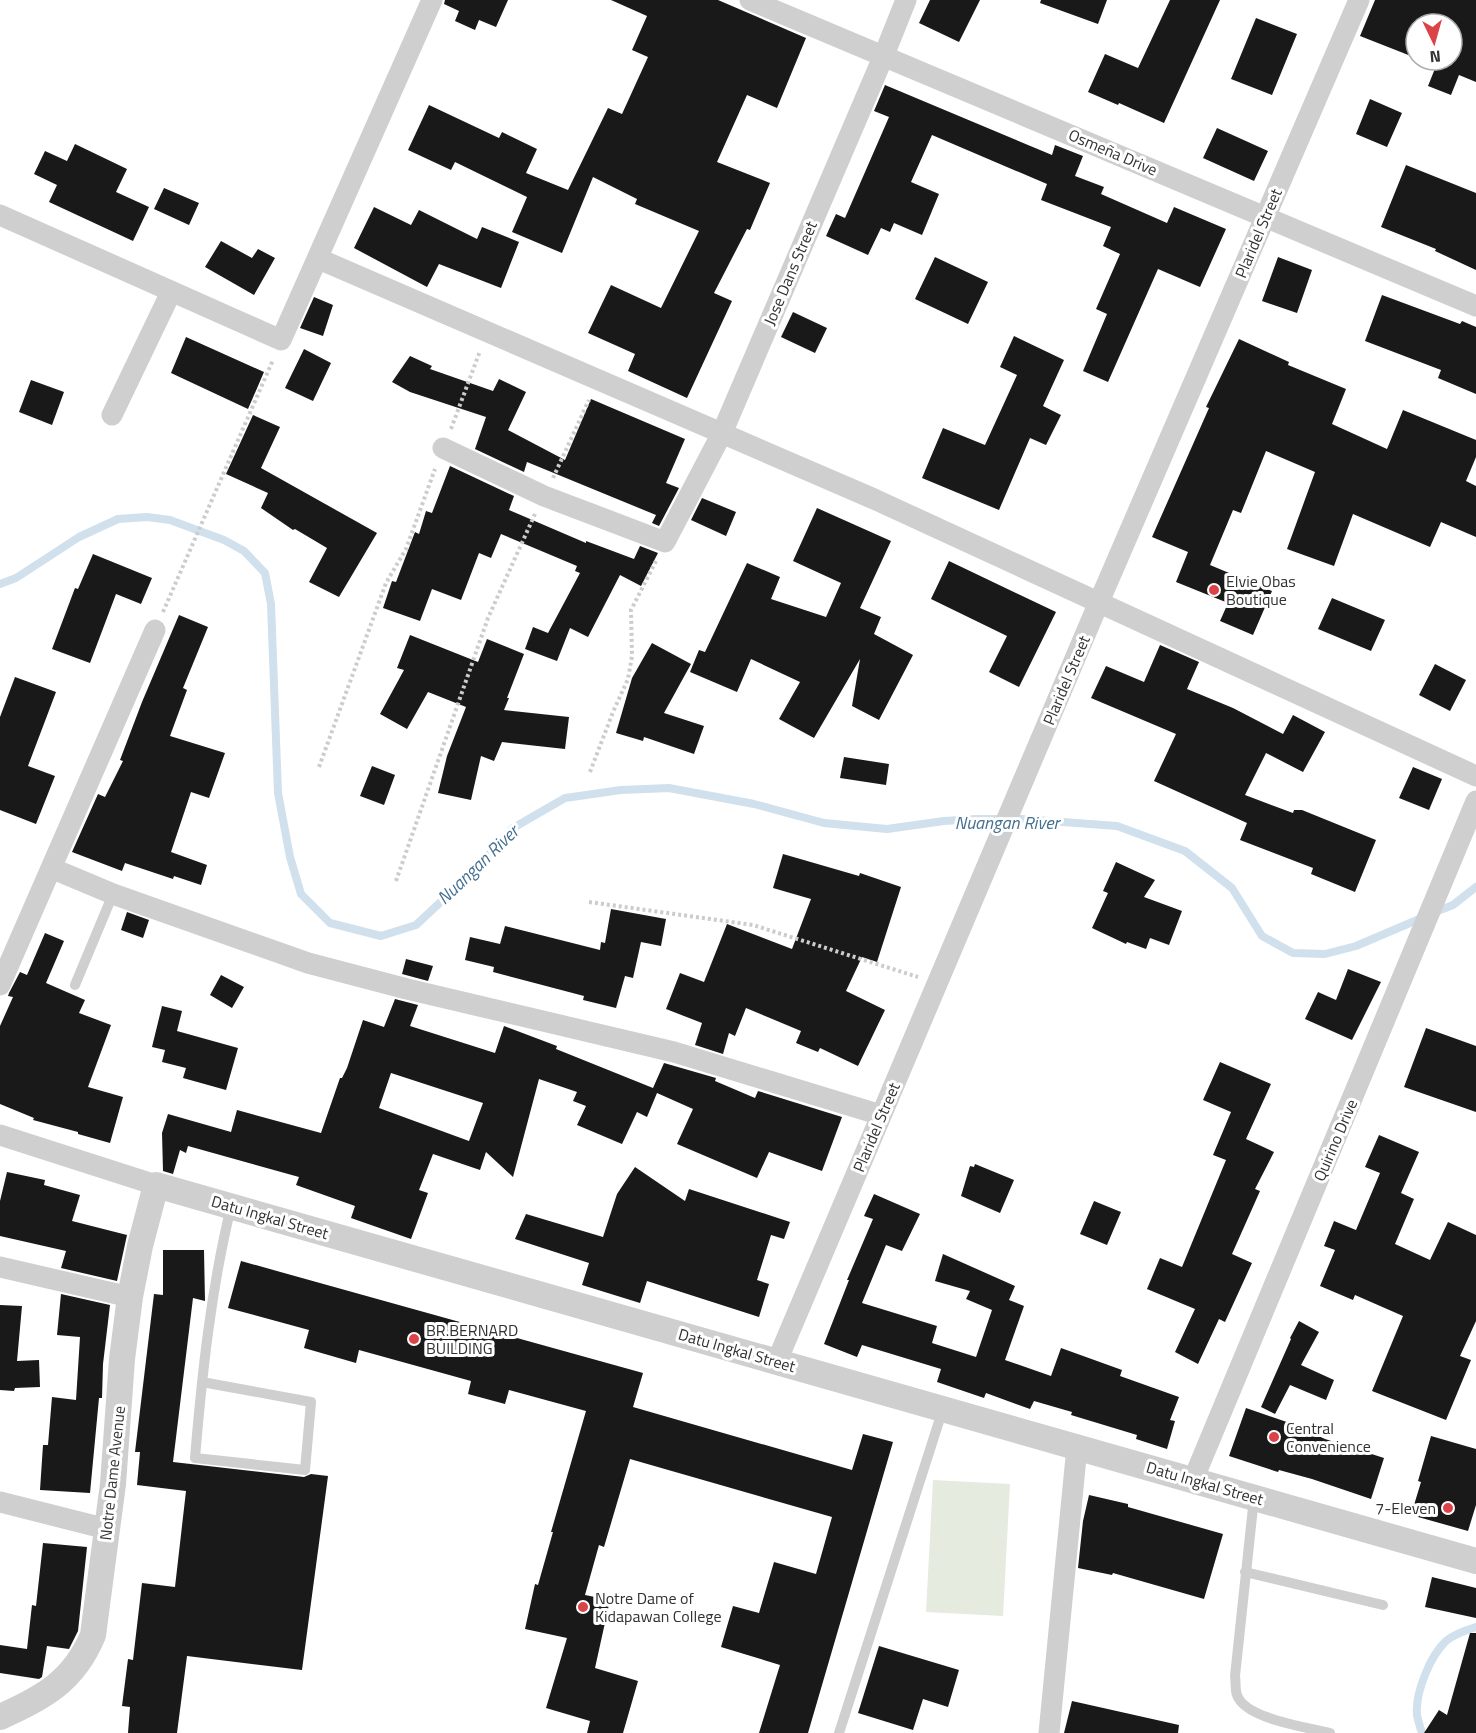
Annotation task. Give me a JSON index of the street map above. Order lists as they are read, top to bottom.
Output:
{
  "streets": {
    "street": [
      "Osmeña Drive",
      "Plaridel Street",
      "Jose Dans Street",
      "Quirino Drive",
      "Datu Ingkal Street",
      "Notre Dame Avenue"
    ]
  },
  "crossings": [
    ["Osmeña Drive", "Plaridel Street"],
    ["Osmeña Drive", "Jose Dans Street"],
    ["Plaridel Street", "Datu Ingkal Street"],
    ["Quirino Drive", "Datu Ingkal Street"],
    ["Datu Ingkal Street", "Notre Dame Avenue"]
  ],
  "water": ["Nuangan River"],
  "places": [
    "Elvie Obas Boutique",
    "BR.BERNARD BUILDING",
    "Central Convenience",
    "7-Eleven",
    "Notre Dame of Kidapawan College"
  ],
  "north": "bottom"
}
